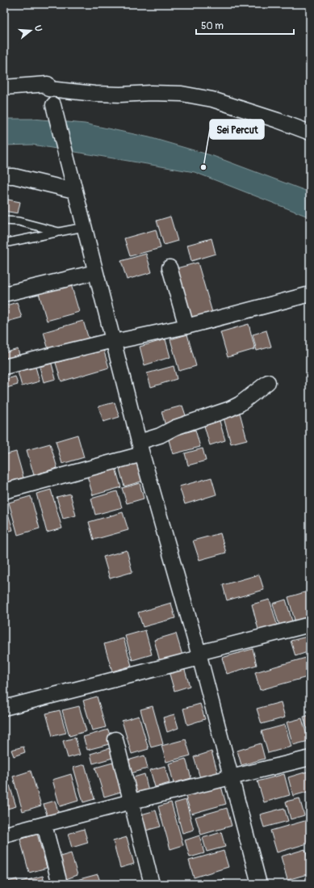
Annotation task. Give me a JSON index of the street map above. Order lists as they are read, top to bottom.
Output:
{
  "places": ["Sei Percut"],
  "scale_bar": "50 m",
  "north": "right"
}
